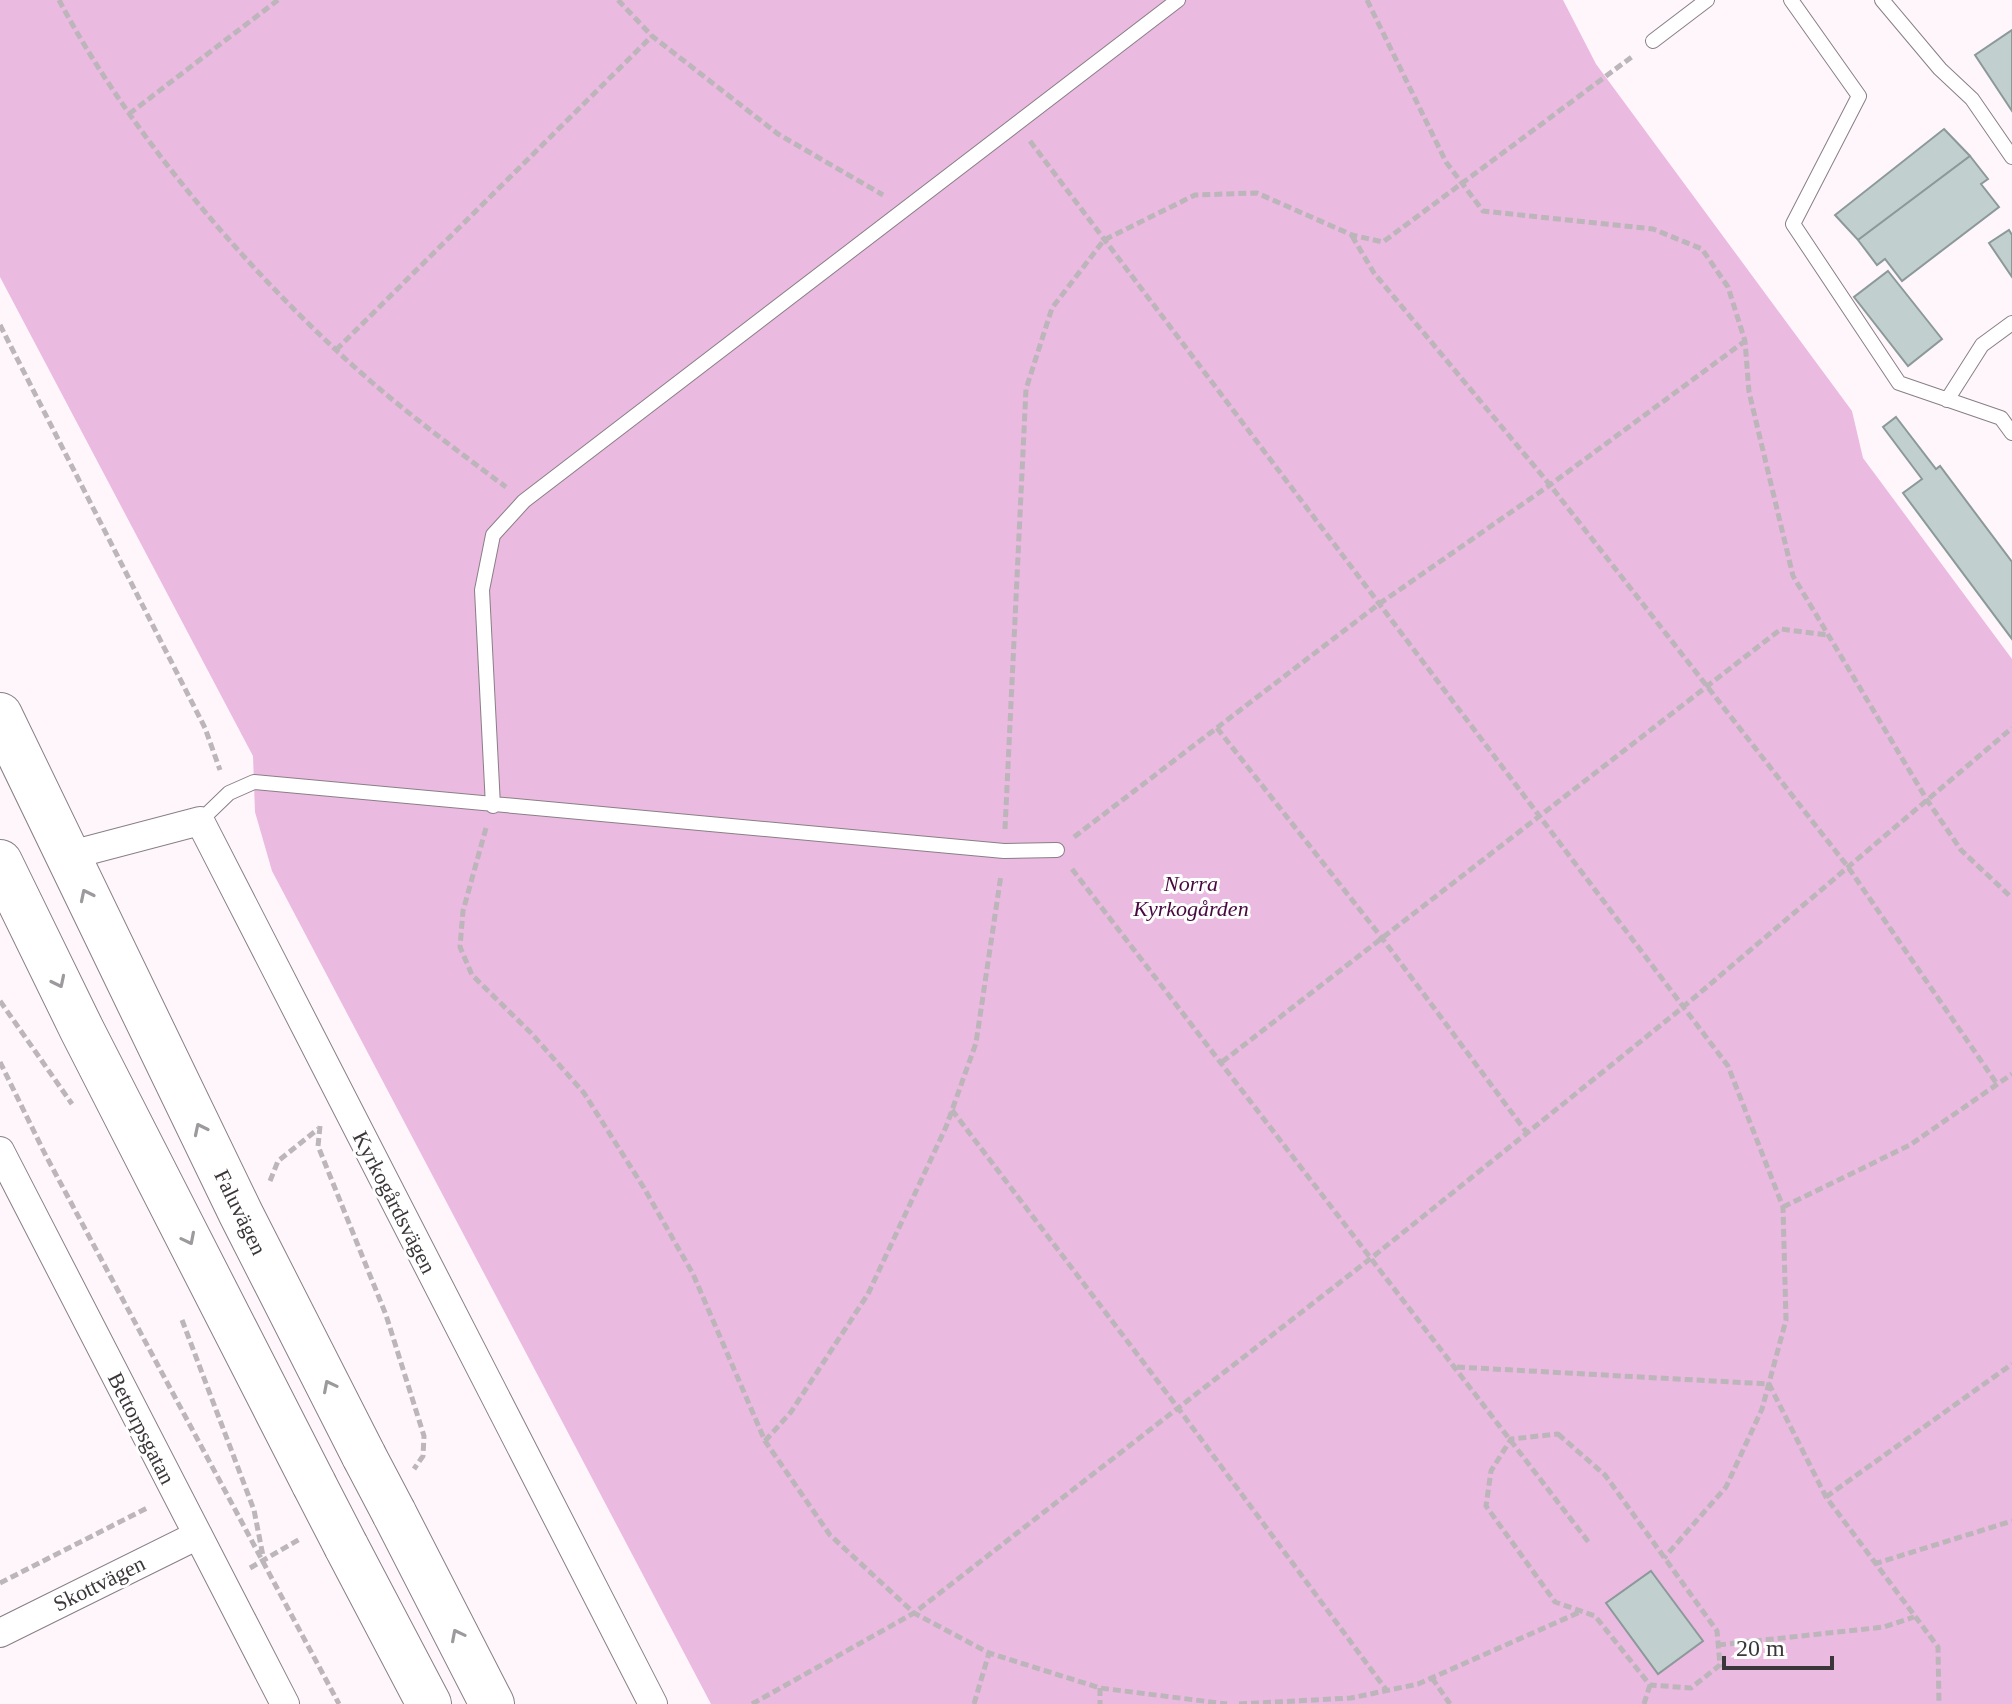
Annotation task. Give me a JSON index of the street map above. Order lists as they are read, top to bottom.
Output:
{
  "streets": {
    "highway": ["Faluvägen"],
    "street": ["Kyrkogårdsvägen", "Bettorpsgatan", "Skottvägen"]
  },
  "crossings": [
    ["Bettorpsgatan", "Skottvägen"]
  ],
  "parks": ["Norra Kyrkogården"],
  "scale_bar": "20 m"
}
